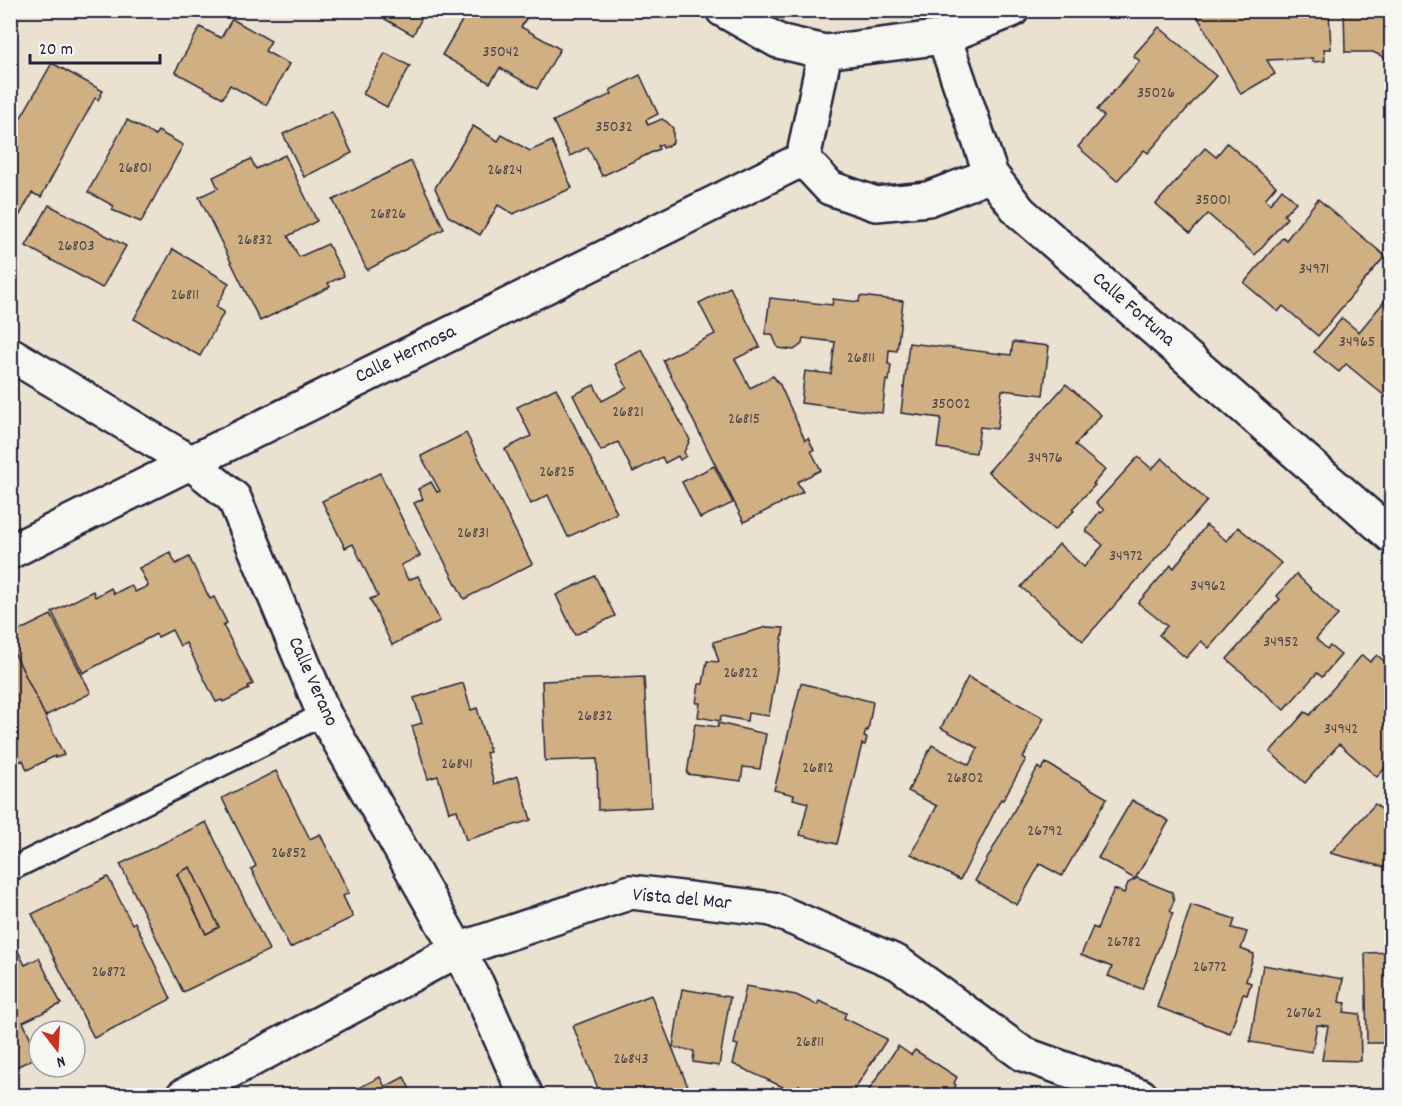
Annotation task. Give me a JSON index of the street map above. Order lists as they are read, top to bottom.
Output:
{
  "streets": {
    "street": [
      "Calle Fortuna",
      "Calle Hermosa",
      "Calle Verano",
      "Vista del Mar"
    ]
  },
  "crossings": [
    ["Calle Fortuna", "Calle Hermosa"],
    ["Calle Hermosa", "Calle Verano"],
    ["Calle Verano", "Vista del Mar"]
  ],
  "house_numbers": [
    "35042",
    "35026",
    "35032",
    "26801",
    "26824",
    "35001",
    "26826",
    "26832",
    "26803",
    "34971",
    "26811",
    "34965",
    "26811",
    "35002",
    "26821",
    "26815",
    "34976",
    "26825",
    "26831",
    "34972",
    "34962",
    "34952",
    "26822",
    "26832",
    "34942",
    "26841",
    "26812",
    "26802",
    "26792",
    "26852",
    "26782",
    "26772",
    "26872",
    "26762",
    "26811",
    "26843"
  ],
  "scale_bar": "20 m",
  "north": "bottom"
}
